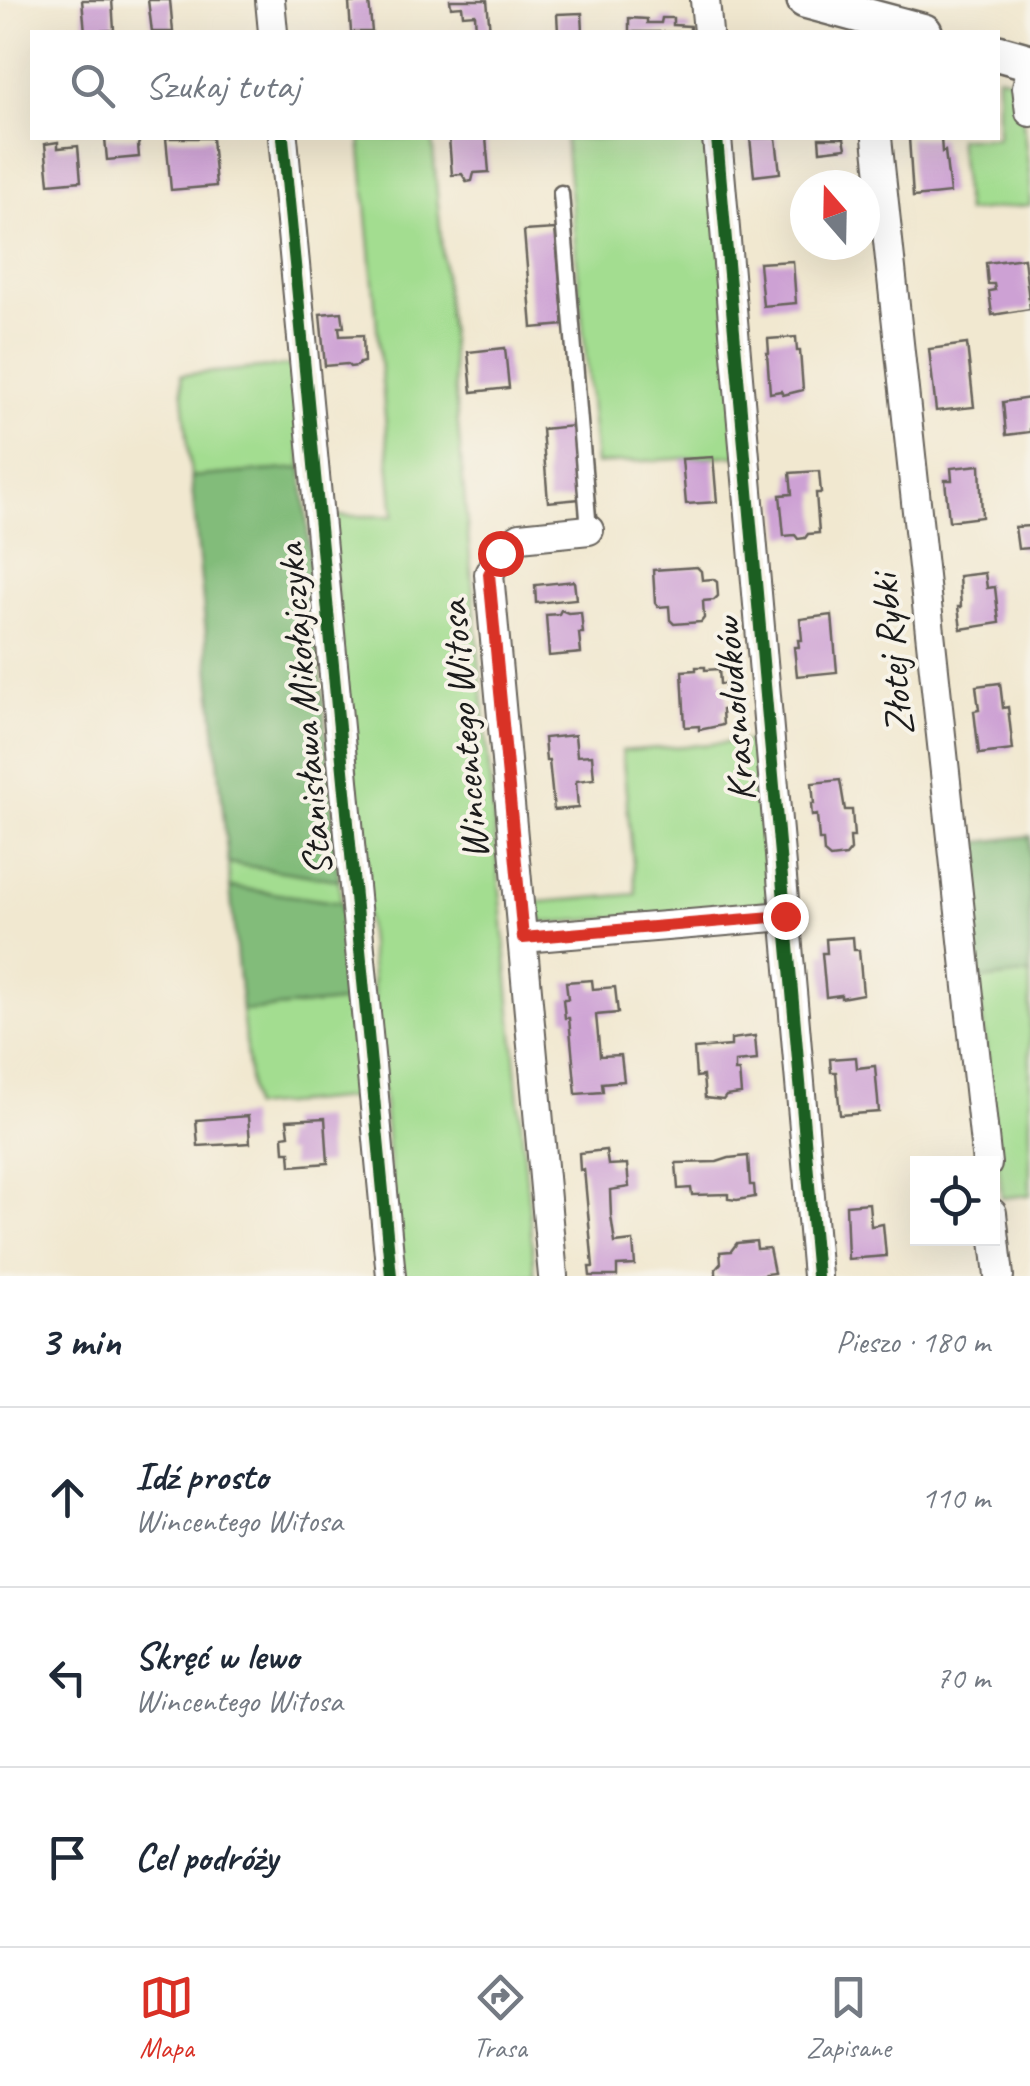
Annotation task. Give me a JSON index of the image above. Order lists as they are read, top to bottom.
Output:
{
  "streets": {
    "street": [
      "Złotej Rybki",
      "Stanisława Mikołajczyka",
      "Krasnoludków",
      "Wincentego Witosa"
    ]
  },
  "north": "top",
  "page": {
    "search": "Szukaj tutaj",
    "heading": ["3 min", "Pieszo · 180 m"],
    "list": [
      ["Idź prosto", "Wincentego Witosa", "110 m"],
      ["Skręć w lewo", "Wincentego Witosa", "70 m"],
      "Cel podróży"
    ],
    "nav": ["Mapa", "Trasa", "Zapisane"]
  }
}
